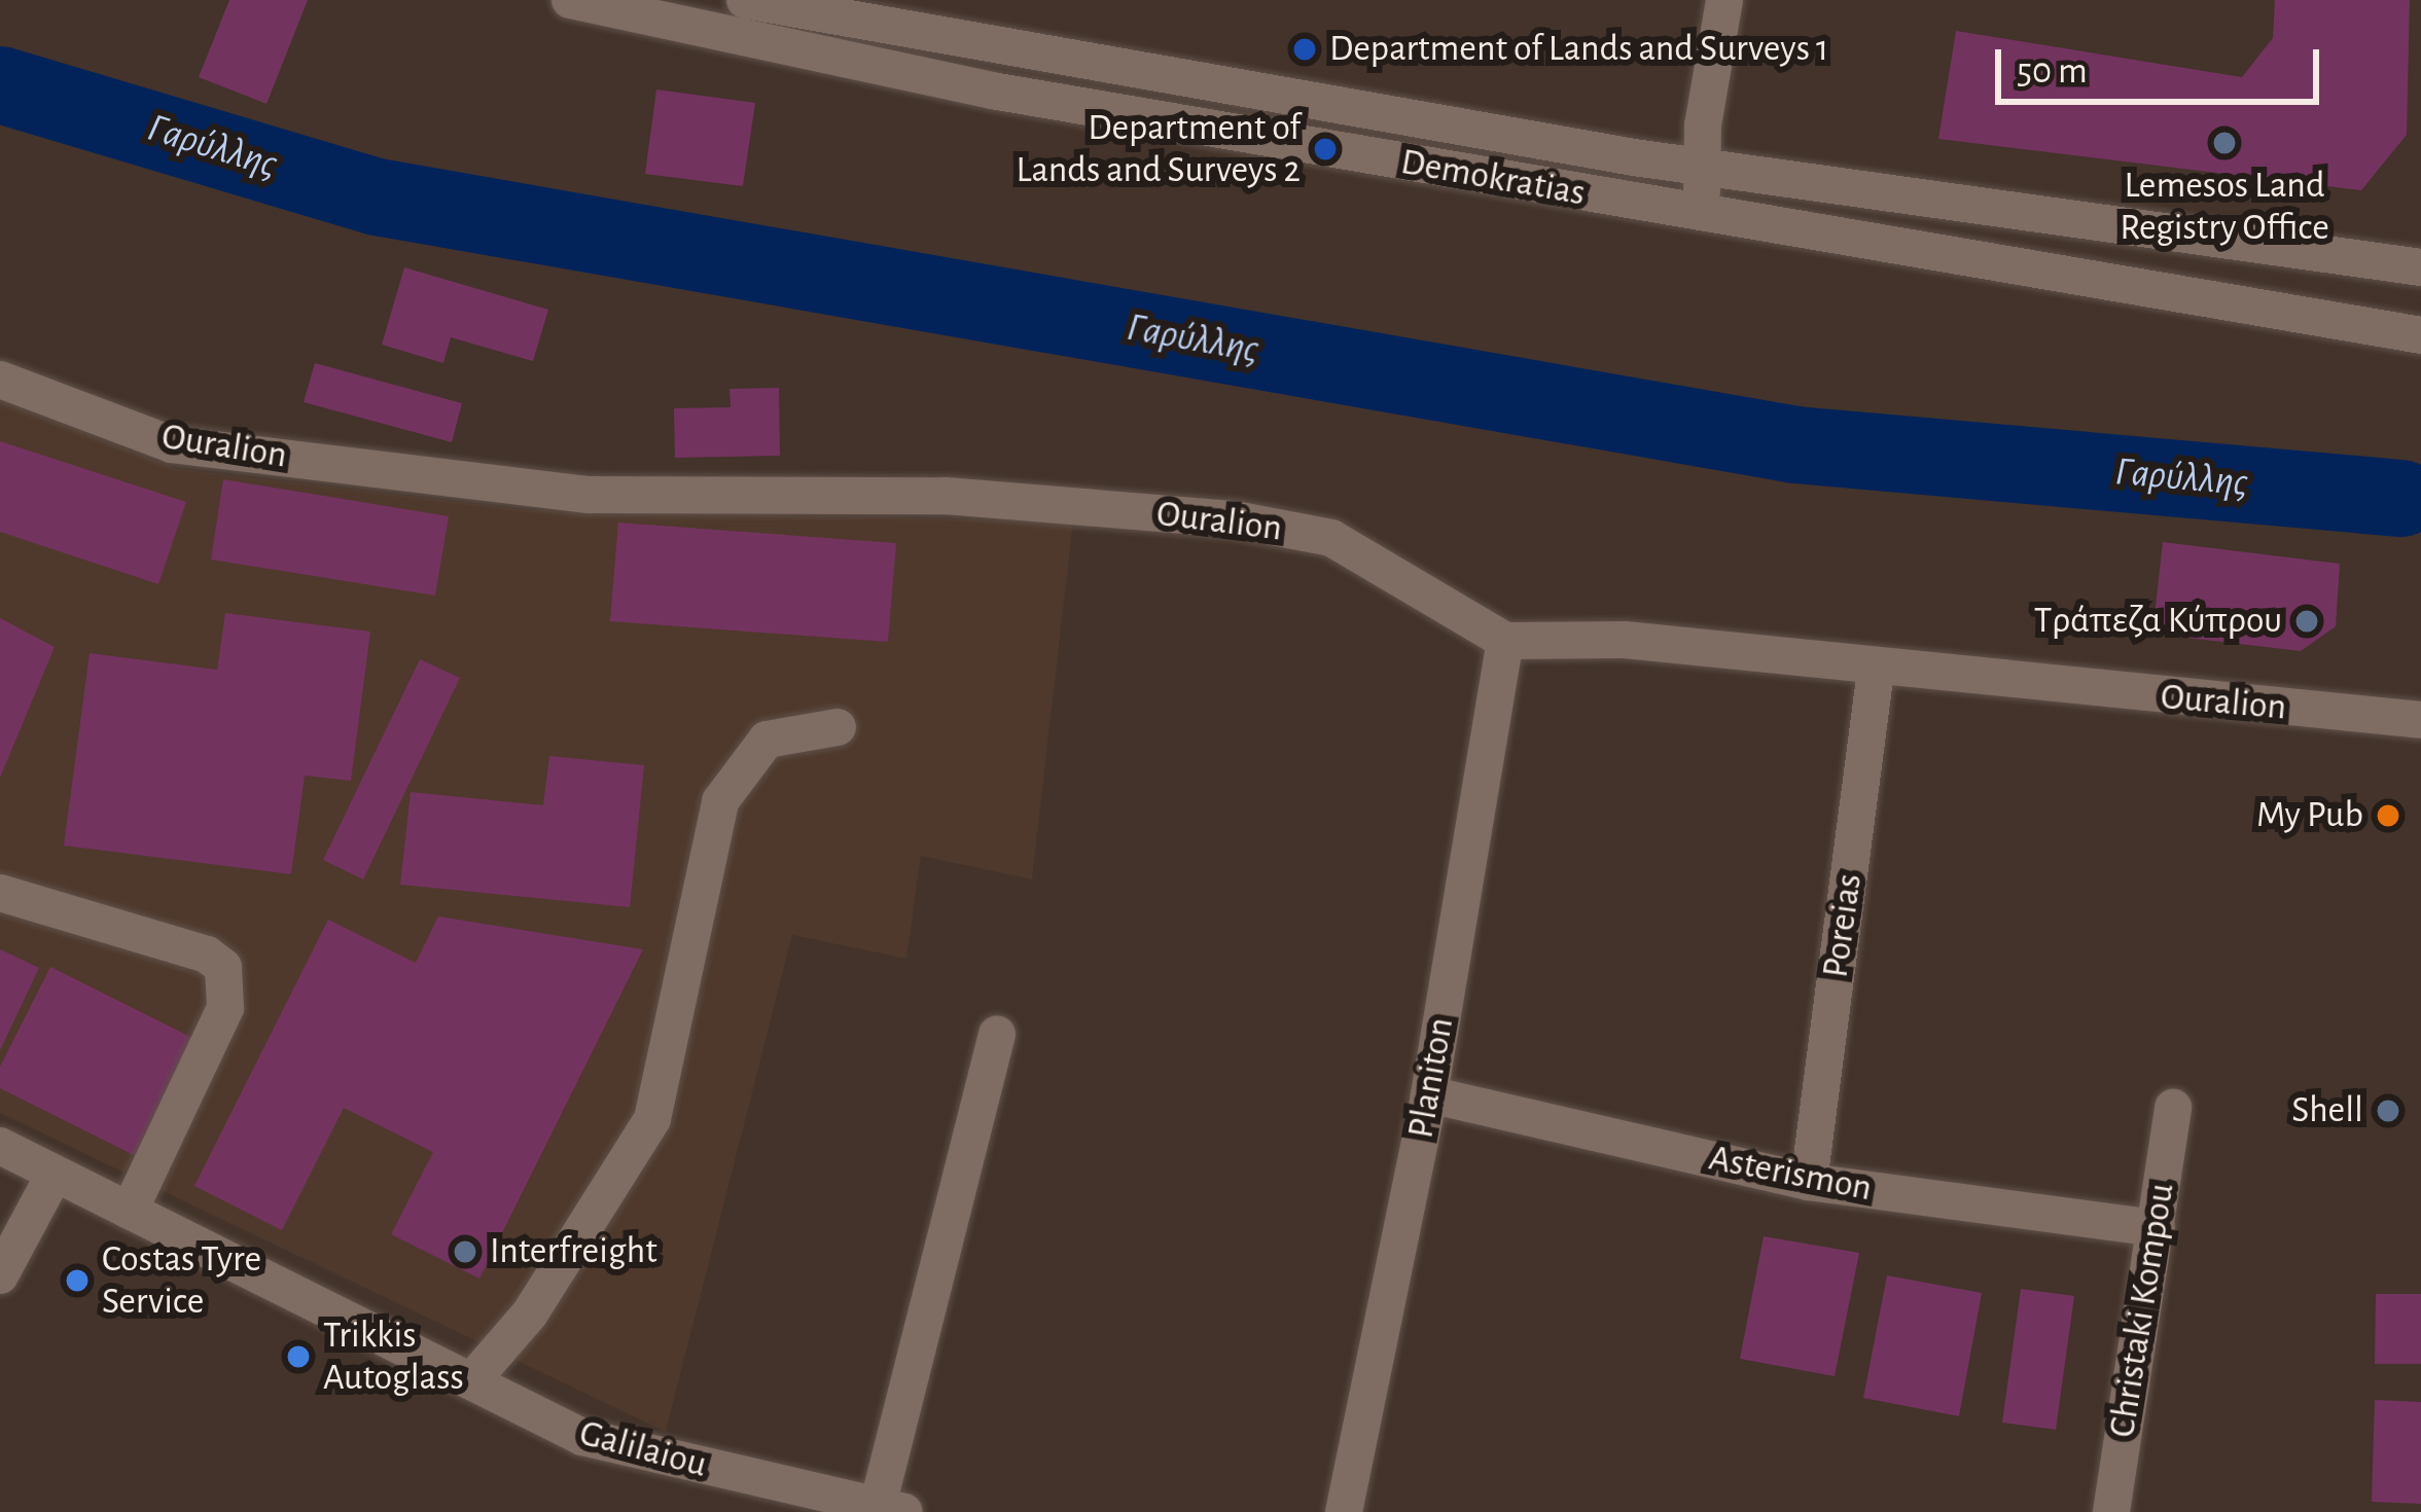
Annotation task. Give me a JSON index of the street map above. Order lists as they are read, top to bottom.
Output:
{
  "streets": {
    "street": [
      "Demokratias",
      "Ouralion",
      "Poreias",
      "Planiton",
      "Asterismon",
      "Christaki Kompou",
      "Galilaiou"
    ]
  },
  "crossings": [
    ["Ouralion", "Poreias"],
    ["Ouralion", "Planiton"],
    ["Poreias", "Asterismon"],
    ["Planiton", "Asterismon"],
    ["Asterismon", "Christaki Kompou"]
  ],
  "water": ["Γαρύλλης"],
  "places": [
    "Department of Lands and Surveys 1",
    "Lemesos Land Registry Office",
    "Department of Lands and Surveys 2",
    "Τράπεζα Κύπρου",
    "My Pub",
    "Shell",
    "Interfreight",
    "Costas Tyre Service",
    "Trikkis Autoglass"
  ],
  "scale_bar": "50 m"
}
